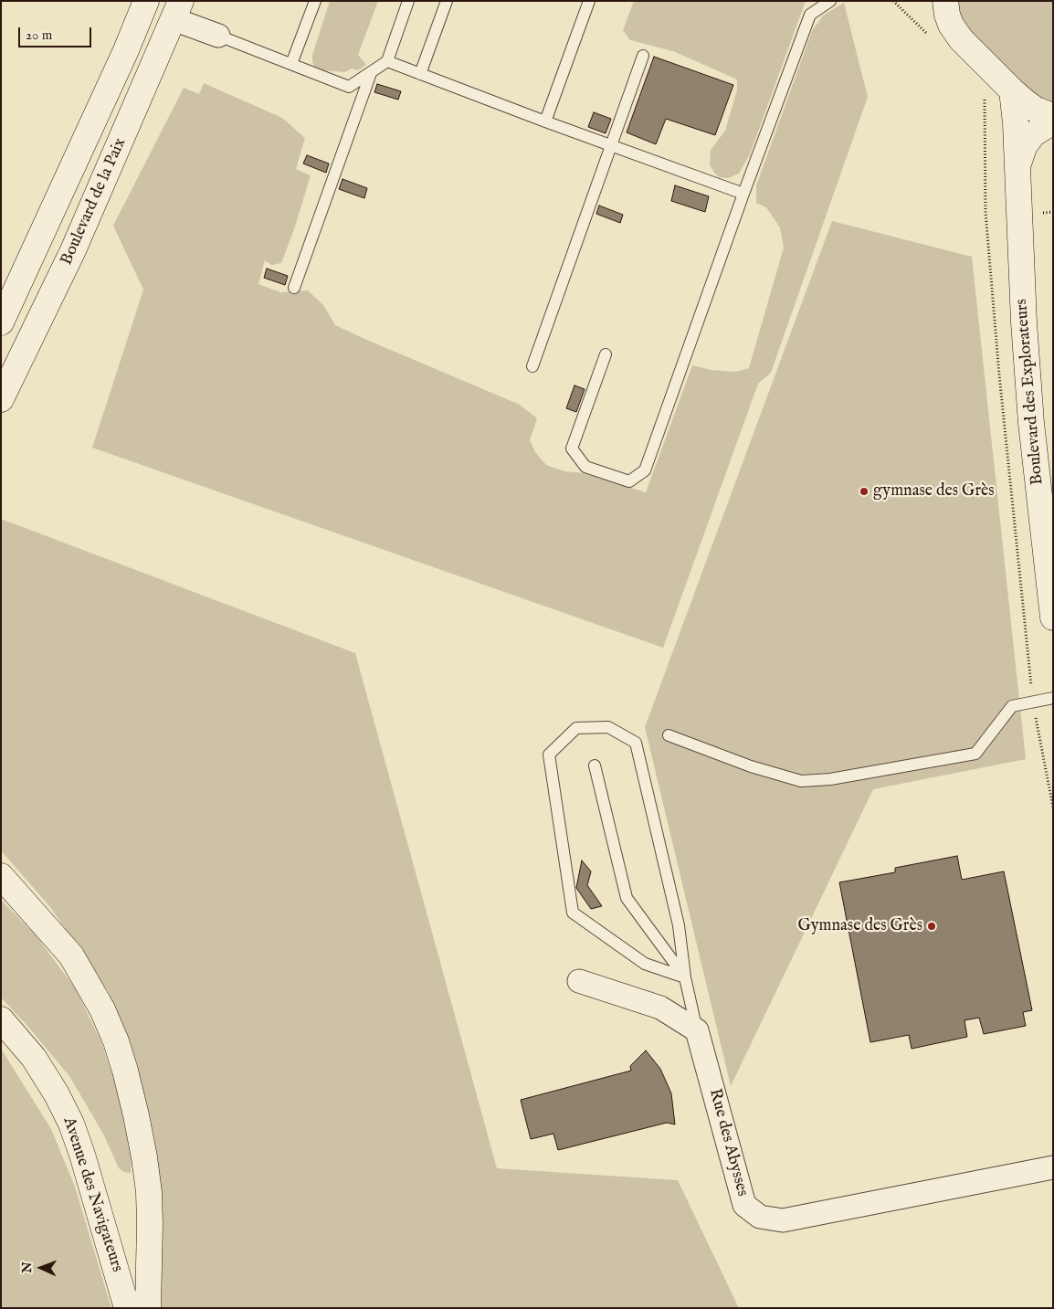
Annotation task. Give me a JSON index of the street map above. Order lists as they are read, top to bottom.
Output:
{
  "streets": {
    "main road": ["Boulevard de la Paix", "Boulevard des Explorateurs", "Avenue des Navigateurs"],
    "street": ["Rue des Abysses"]
  },
  "places": ["gymnase des Grès", "Gymnase des Grès"],
  "scale_bar": "20 m",
  "north": "left"
}
